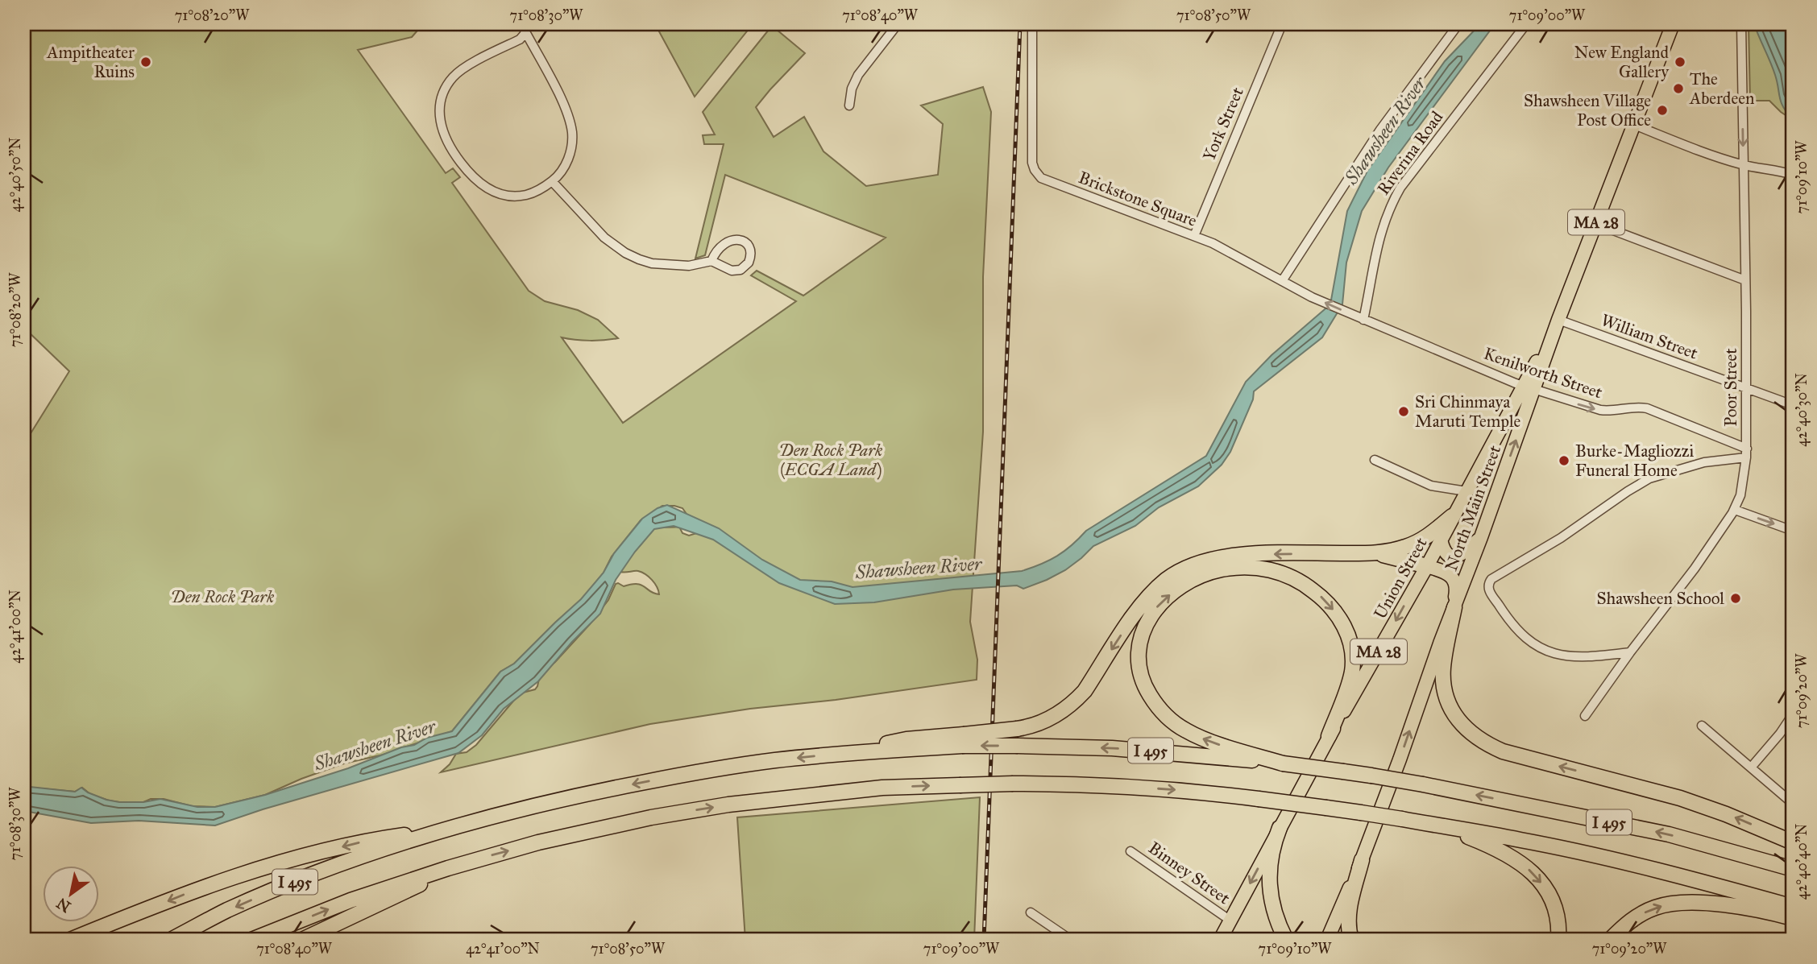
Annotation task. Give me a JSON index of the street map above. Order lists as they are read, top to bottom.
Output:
{
  "streets": {
    "highway": ["I 495"],
    "main road": ["MA 28", "North Main Street", "Union Street"],
    "street": [
      "York Street",
      "Riverina Road",
      "Brickstone Square",
      "William Street",
      "Kenilworth Street",
      "Poor Street",
      "Binney Street"
    ]
  },
  "crossings": [
    ["York Street", "Brickstone Square"],
    ["Riverina Road", "Brickstone Square"],
    ["Riverina Road", "Kenilworth Street"],
    ["Brickstone Square", "Kenilworth Street"],
    ["MA 28", "William Street"],
    ["MA 28", "Union Street"],
    ["William Street", "Poor Street"],
    ["William Street", "Union Street"],
    ["Kenilworth Street", "Poor Street"],
    ["Kenilworth Street", "North Main Street"],
    ["Kenilworth Street", "Union Street"],
    ["North Main Street", "Union Street"],
    ["Union Street", "Binney Street"]
  ],
  "one_way": ["Kenilworth Street", "North Main Street", "Union Street"],
  "water": ["Shawsheen River"],
  "parks": ["Den Rock Park (ECGA Land)", "Den Rock Park"],
  "places": [
    "Ampitheater Ruins",
    "New England Gallery",
    "The Aberdeen",
    "Shawsheen Village Post Office",
    "Sri Chinmaya Maruti Temple",
    "Burke-Magliozzi Funeral Home",
    "Shawsheen School"
  ],
  "north": "bottom left",
  "coordinates": [
    "71°08'20\"W",
    "71°08'30\"W",
    "71°08'40\"W",
    "71°08'50\"W",
    "71°09'00\"W",
    "42°40'50\"N",
    "71°09'10\"W",
    "42°40'30\"N",
    "42°41'00\"N",
    "71°09'20\"W",
    "42°40'40\"N"
  ]
}
